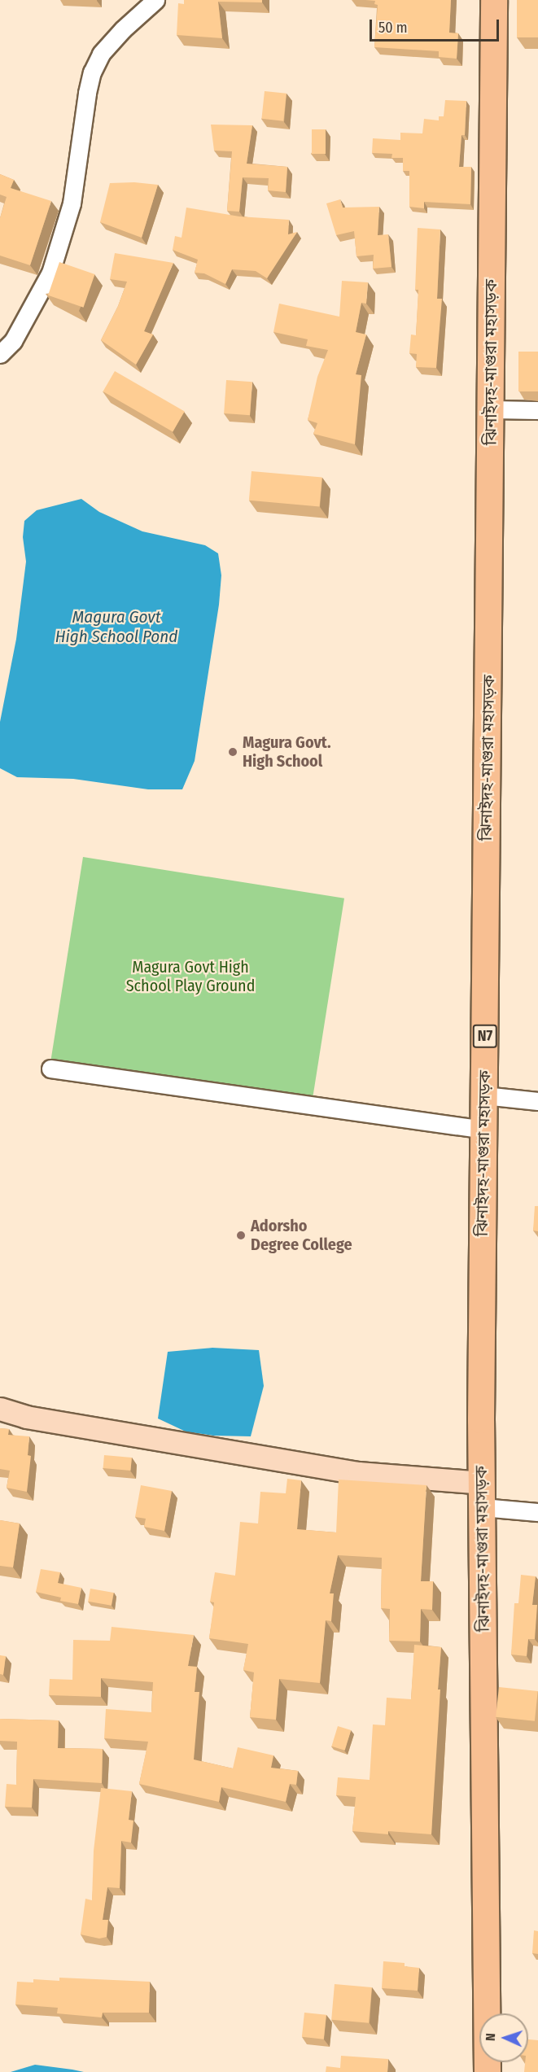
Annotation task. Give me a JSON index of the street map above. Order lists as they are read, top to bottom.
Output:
{
  "streets": {
    "highway": ["ঝিনাইদহ-মাগুরা মহাসড়ক", "N7"]
  },
  "water": ["Magura Govt High School Pond"],
  "parks": ["Magura Govt High School Play Ground"],
  "places": ["Magura Govt. High School", "Adorsho Degree College"],
  "scale_bar": "50 m",
  "north": "left"
}
